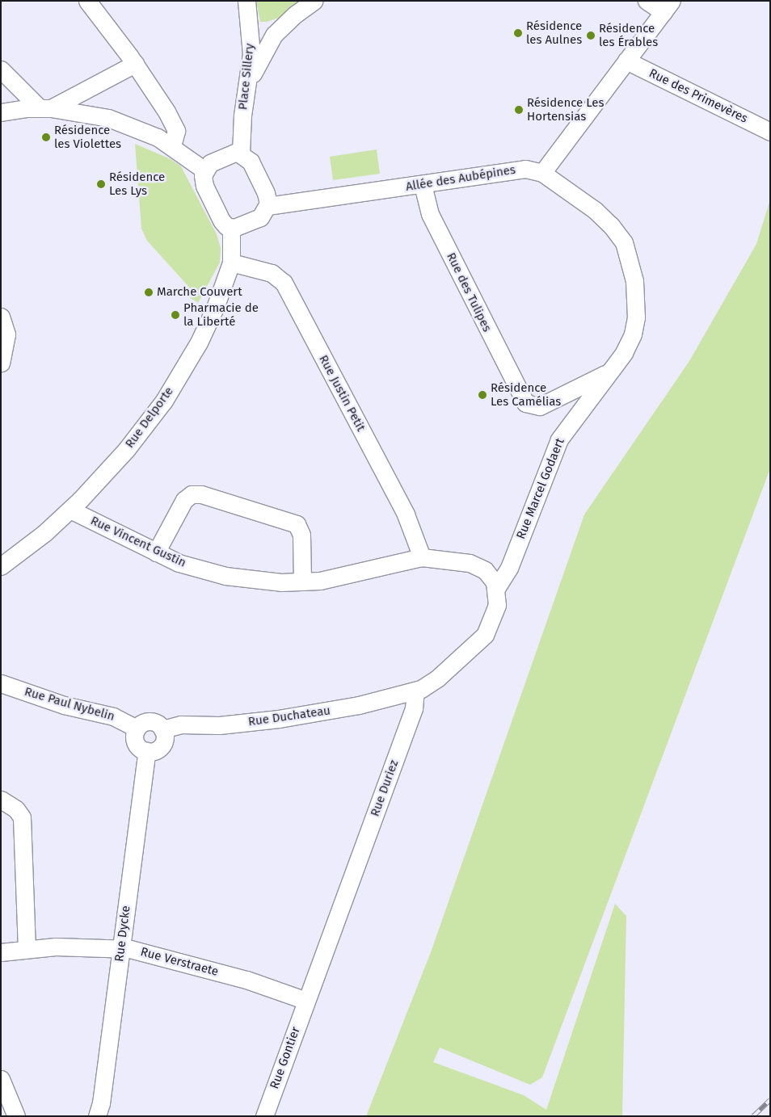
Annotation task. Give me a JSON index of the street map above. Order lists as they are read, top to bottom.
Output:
{
  "streets": {
    "street": [
      "Place Sillery",
      "Rue des Primevères",
      "Allée des Aubépines",
      "Rue des Tulipes",
      "Rue Justin Petit",
      "Rue Delporte",
      "Rue Marcel Godaert",
      "Rue Vincent Gustin",
      "Rue Paul Nybelin",
      "Rue Duchateau",
      "Rue Duriez",
      "Rue Dycke",
      "Rue Verstraete",
      "Rue Gontier"
    ]
  },
  "crossings": [
    ["Place Sillery", "Allée des Aubépines"],
    ["Place Sillery", "Rue Delporte"],
    ["Allée des Aubépines", "Rue des Tulipes"],
    ["Allée des Aubépines", "Rue Delporte"],
    ["Allée des Aubépines", "Rue Marcel Godaert"],
    ["Rue des Tulipes", "Rue Marcel Godaert"],
    ["Rue Justin Petit", "Rue Delporte"],
    ["Rue Justin Petit", "Rue Vincent Gustin"],
    ["Rue Delporte", "Rue Vincent Gustin"],
    ["Rue Marcel Godaert", "Rue Vincent Gustin"],
    ["Rue Paul Nybelin", "Rue Duchateau"],
    ["Rue Paul Nybelin", "Rue Dycke"],
    ["Rue Duchateau", "Rue Duriez"],
    ["Rue Duchateau", "Rue Dycke"],
    ["Rue Duriez", "Rue Verstraete"],
    ["Rue Duriez", "Rue Gontier"],
    ["Rue Dycke", "Rue Verstraete"],
    ["Rue Verstraete", "Rue Gontier"]
  ],
  "places": [
    "Résidence les Aulnes",
    "Résidence les Érables",
    "Résidence Les Hortensias",
    "Résidence les Violettes",
    "Résidence Les Lys",
    "Marche Couvert",
    "Pharmacie de la Liberté",
    "Résidence Les Camélias"
  ]
}
